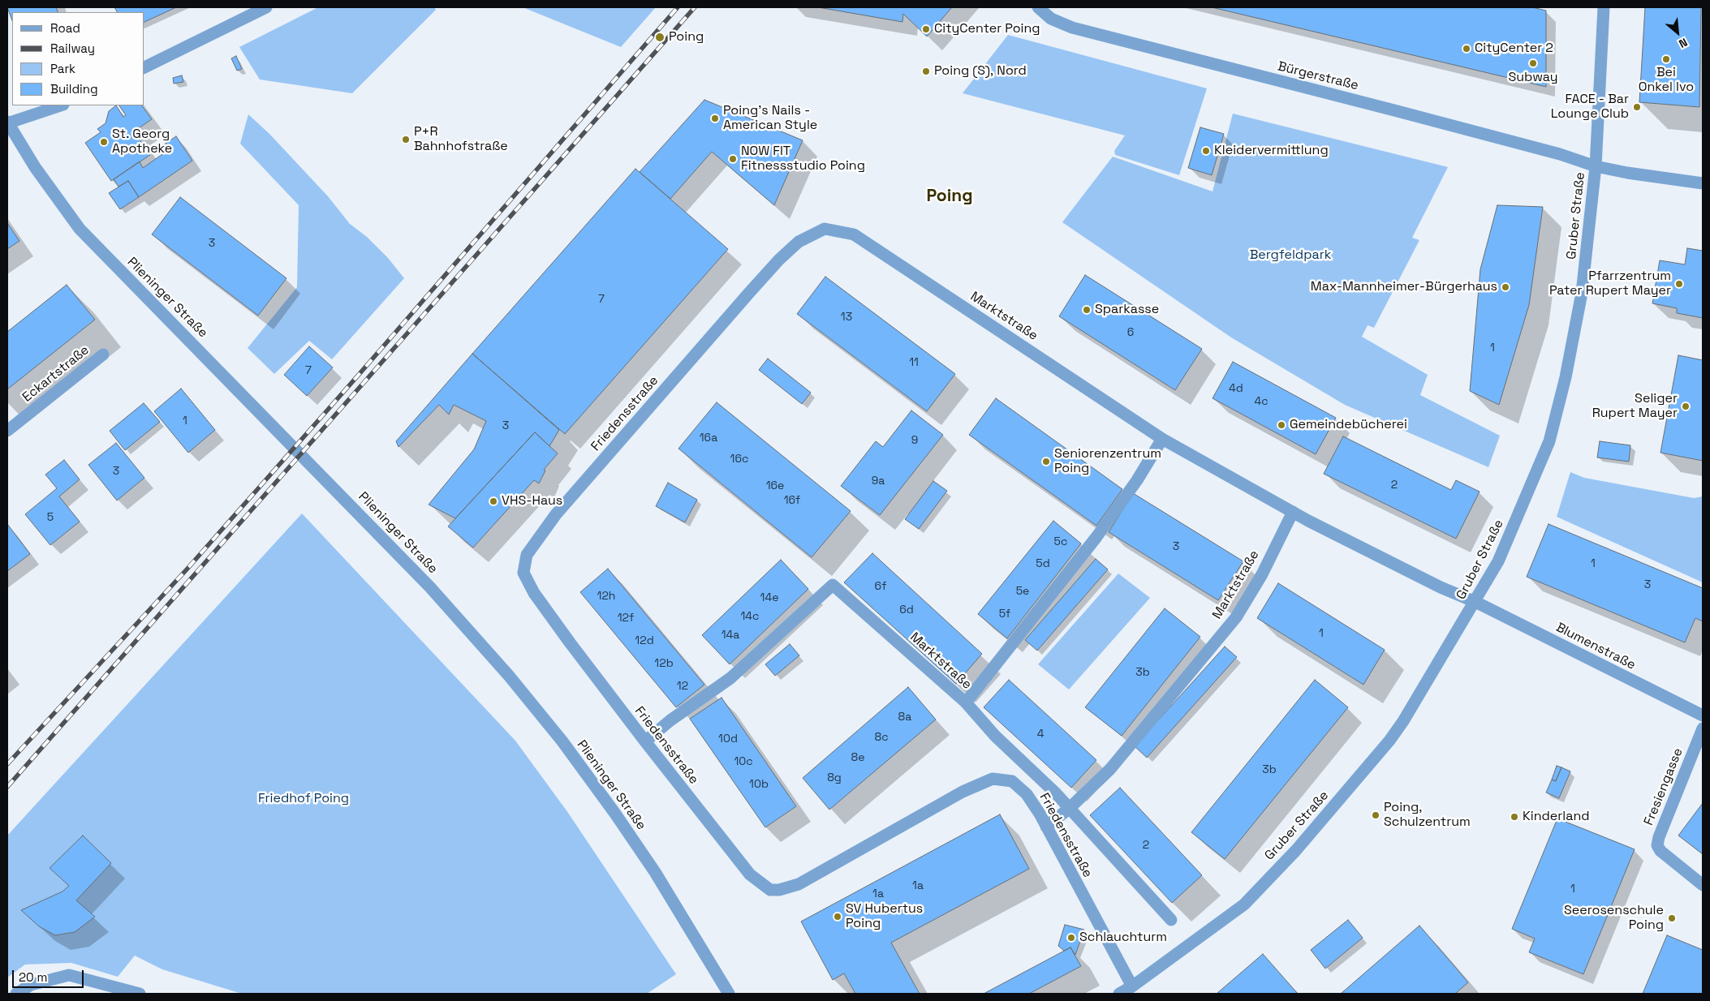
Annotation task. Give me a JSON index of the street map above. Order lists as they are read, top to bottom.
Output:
{
  "streets": {
    "street": [
      "Bürgerstraße",
      "Gruber Straße",
      "Plieninger Straße",
      "Marktstraße",
      "Eckartstraße",
      "Friedensstraße",
      "Blumenstraße",
      "Fresiengasse"
    ]
  },
  "crossings": [
    ["Bürgerstraße", "Gruber Straße"],
    ["Gruber Straße", "Marktstraße"],
    ["Gruber Straße", "Friedensstraße"],
    ["Gruber Straße", "Blumenstraße"],
    ["Marktstraße", "Friedensstraße"],
    ["Marktstraße", "Blumenstraße"]
  ],
  "districts": ["Poing"],
  "parks": ["Bergfeldpark", "Friedhof Poing"],
  "places": [
    "CityCenter Poing",
    "Poing",
    "CityCenter 2",
    "Bei Onkel Ivo",
    "Subway",
    "Poing (S), Nord",
    "FACE - Bar Lounge Club",
    "Poing's Nails - American Style",
    "P+R Bahnhofstraße",
    "St. Georg Apotheke",
    "Kleidervermittlung",
    "NOW FIT Fitnessstudio Poing",
    "Pfarrzentrum Pater Rupert Mayer",
    "Max-Mannheimer-Bürgerhaus",
    "Sparkasse",
    "Seliger Rupert Mayer",
    "Gemeindebücherei",
    "Seniorenzentrum Poing",
    "VHS-Haus",
    "Poing, Schulzentrum",
    "Kinderland",
    "SV Hubertus Poing",
    "Seerosenschule Poing",
    "Schlauchturm"
  ],
  "house_numbers": [
    "3",
    "7",
    "13",
    "6",
    "1",
    "11",
    "7",
    "4d",
    "4c",
    "1",
    "3",
    "16a",
    "9",
    "16c",
    "3",
    "9a",
    "2",
    "16e",
    "16f",
    "5",
    "5c",
    "3",
    "5d",
    "1",
    "3",
    "6f",
    "5e",
    "12h",
    "14e",
    "6d",
    "5f",
    "14c",
    "12f",
    "1",
    "14a",
    "12d",
    "12b",
    "3b",
    "12",
    "8a",
    "4",
    "8c",
    "10d",
    "8e",
    "10c",
    "3b",
    "8g",
    "10b",
    "2",
    "1a",
    "1",
    "1a"
  ],
  "legend": [
    "Road",
    "Railway",
    "Park",
    "Building"
  ],
  "scale_bar": "20 m",
  "north": "bottom right"
}
